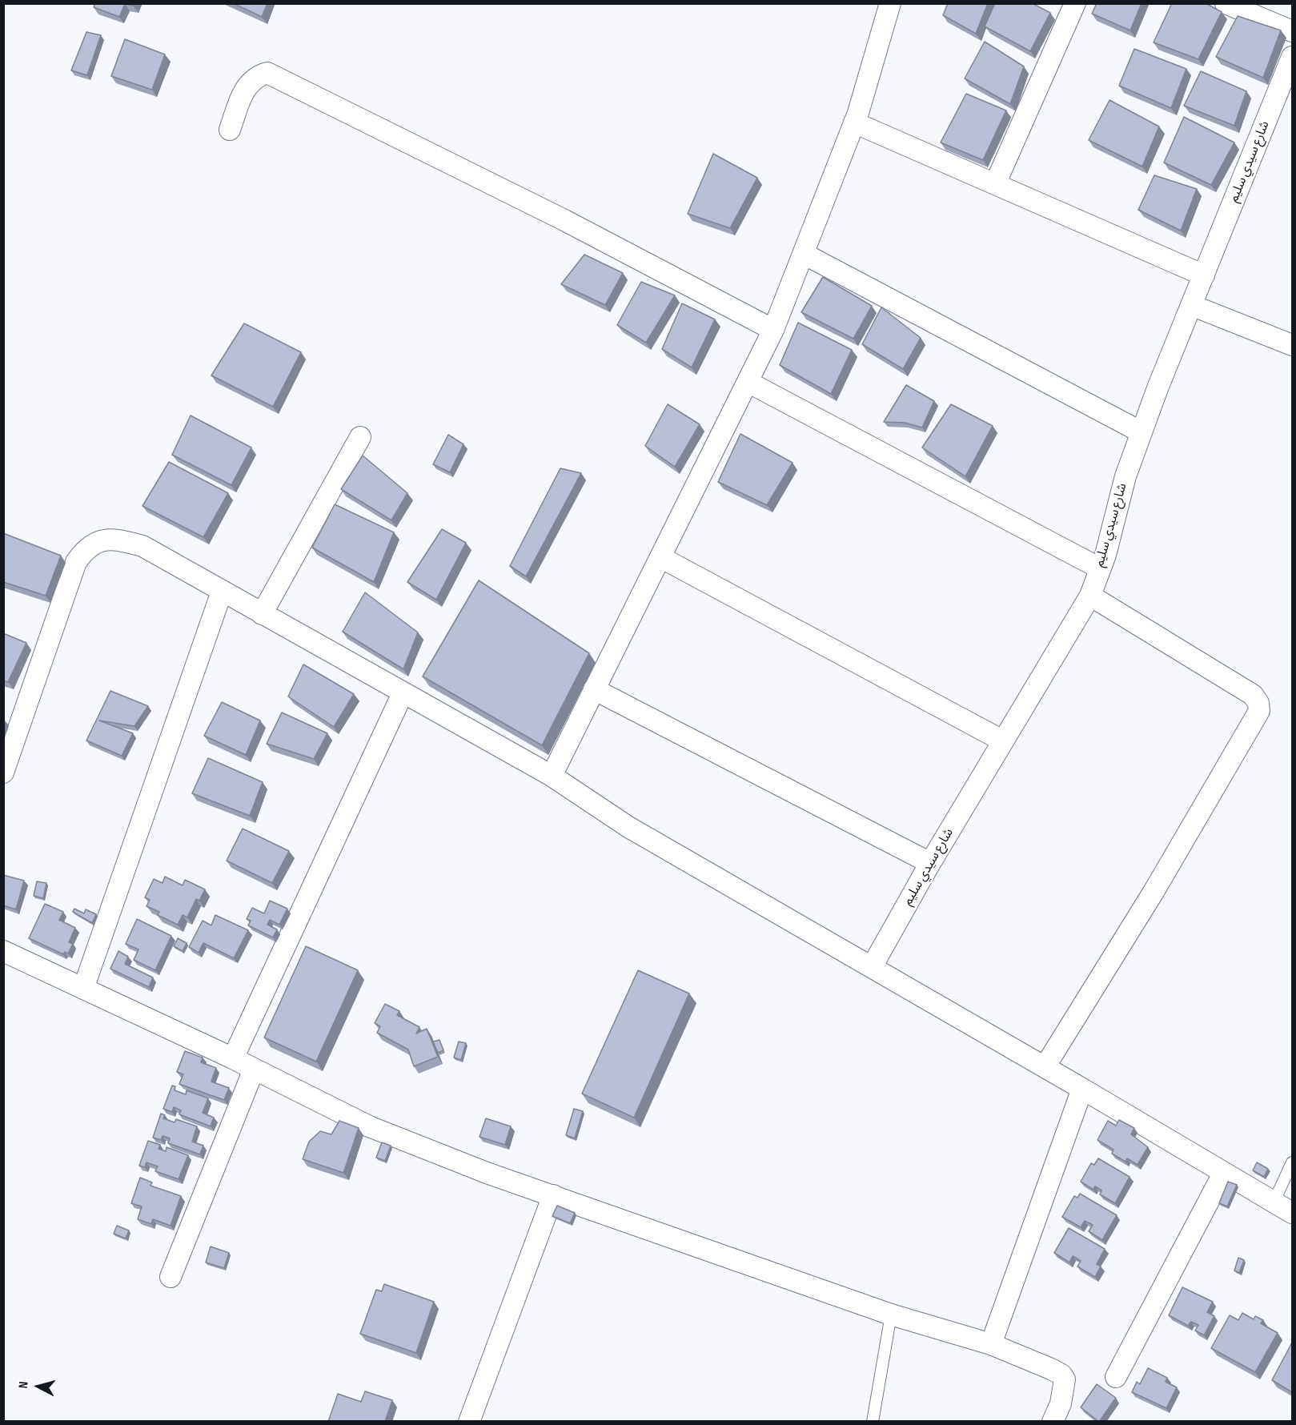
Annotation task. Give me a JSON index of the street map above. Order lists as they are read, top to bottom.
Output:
{
  "streets": {
    "street": ["شارع سيدي سليم"]
  },
  "north": "left"
}
